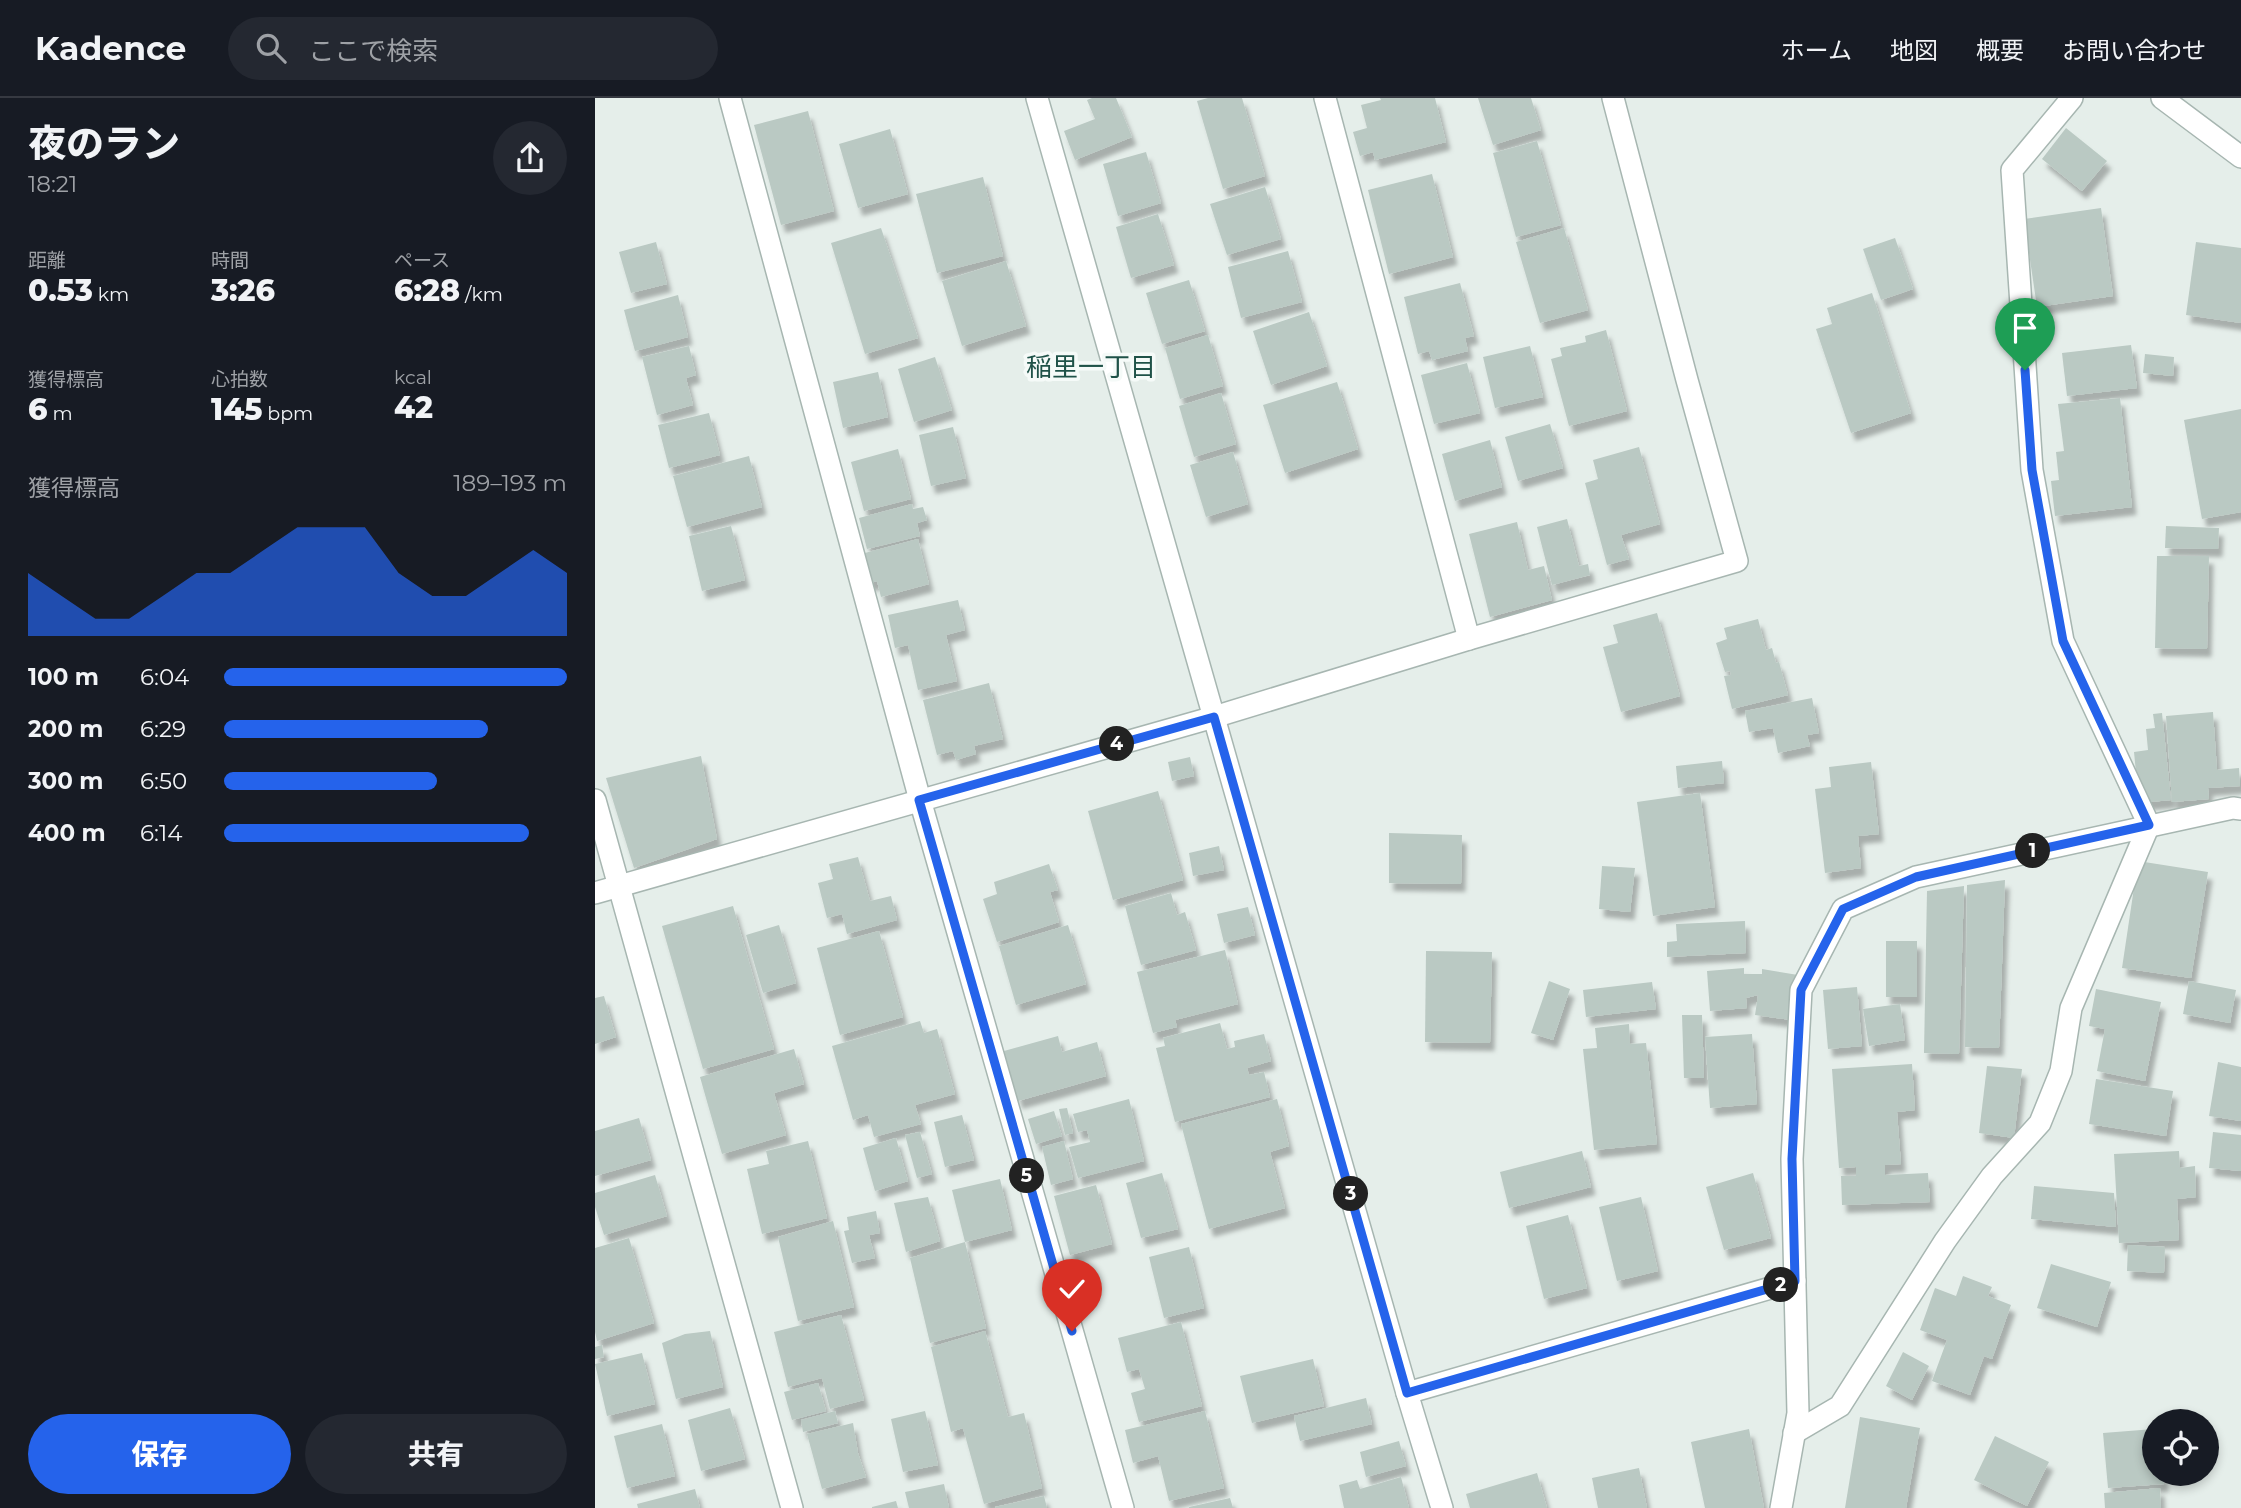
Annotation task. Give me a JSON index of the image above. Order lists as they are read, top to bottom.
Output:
{
  "districts": ["稲里一丁目"],
  "page": {
    "header": "Kadence",
    "search": "ここで検索",
    "nav": [
      "ホーム",
      "地図",
      "概要",
      "お問い合わせ"
    ],
    "heading": ["夜のラン", "18:21"],
    "stats": [
      ["距離", "0.53 km"],
      ["時間", "3:26"],
      ["ペース", "6:28 /km"],
      ["獲得標高", "6 m"],
      ["心拍数", "145 bpm"],
      ["kcal", "42"]
    ],
    "chart": ["獲得標高", "189–193 m"],
    "list": [
      {
        "name": "100 m",
        "note": "6:04"
      },
      {
        "name": "200 m",
        "note": "6:29"
      },
      {
        "name": "300 m",
        "note": "6:50"
      },
      {
        "name": "400 m",
        "note": "6:14"
      }
    ],
    "pins": [
      "4",
      "1",
      "5",
      "3",
      "2"
    ],
    "buttons": ["保存", "共有"]
  }
}
